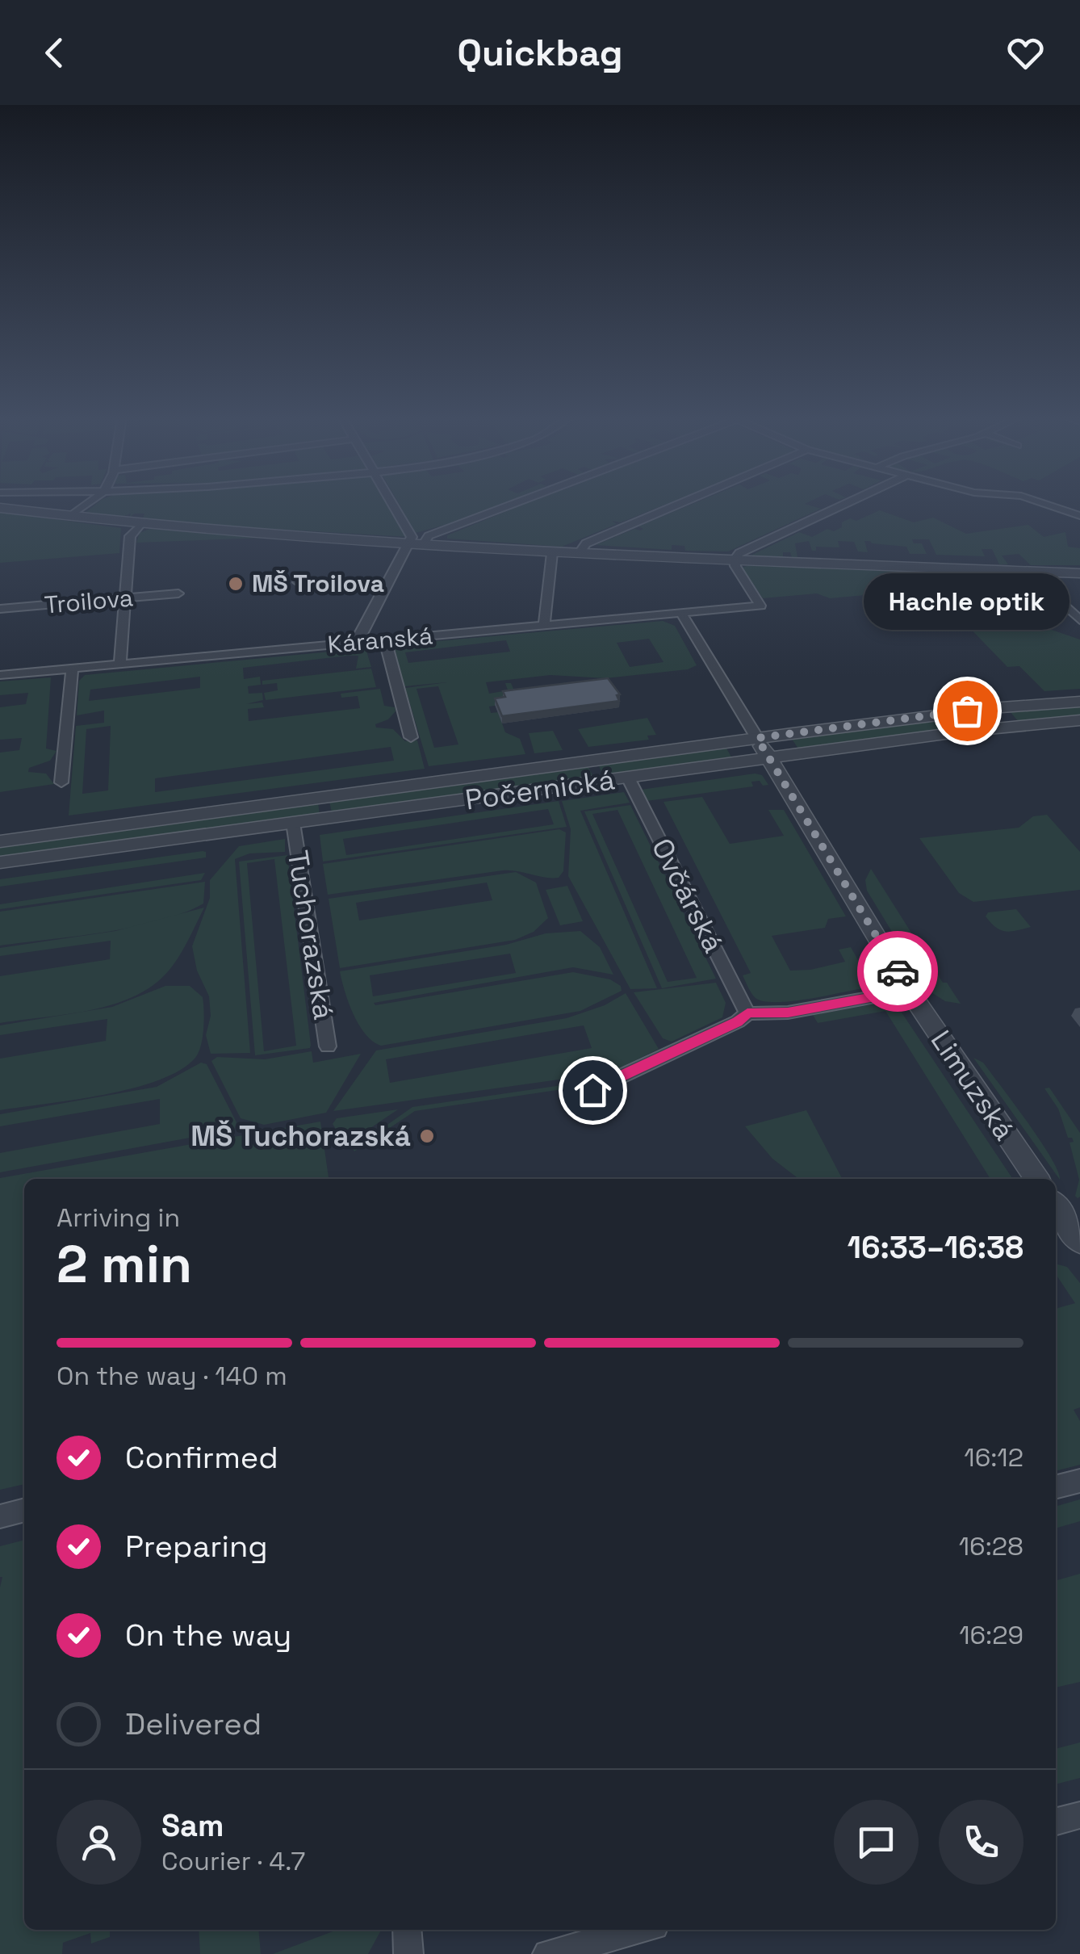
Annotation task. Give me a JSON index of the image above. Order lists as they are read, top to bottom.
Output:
{
  "streets": {
    "street": [
      "Troilova",
      "Káranská",
      "Počernická",
      "Ovčárská",
      "Tuchorazská",
      "Limuzská"
    ]
  },
  "crossings": [
    ["Káranská", "Limuzská"],
    ["Počernická", "Ovčárská"],
    ["Počernická", "Tuchorazská"],
    ["Počernická", "Limuzská"]
  ],
  "places": ["MŠ Troilova", "Hachle optik", "MŠ Tuchorazská"],
  "page": {
    "header": "Quickbag",
    "bubble": "Hachle optik",
    "heading": ["2 min", "Arriving in", "16:33–16:38"],
    "panel": ["Sam", "Courier · 4.7"],
    "bar": "On the way · 140 m",
    "list": [
      ["Confirmed", "16:12"],
      ["Preparing", "16:28"],
      ["On the way", "16:29"],
      "Delivered"
    ]
  }
}
